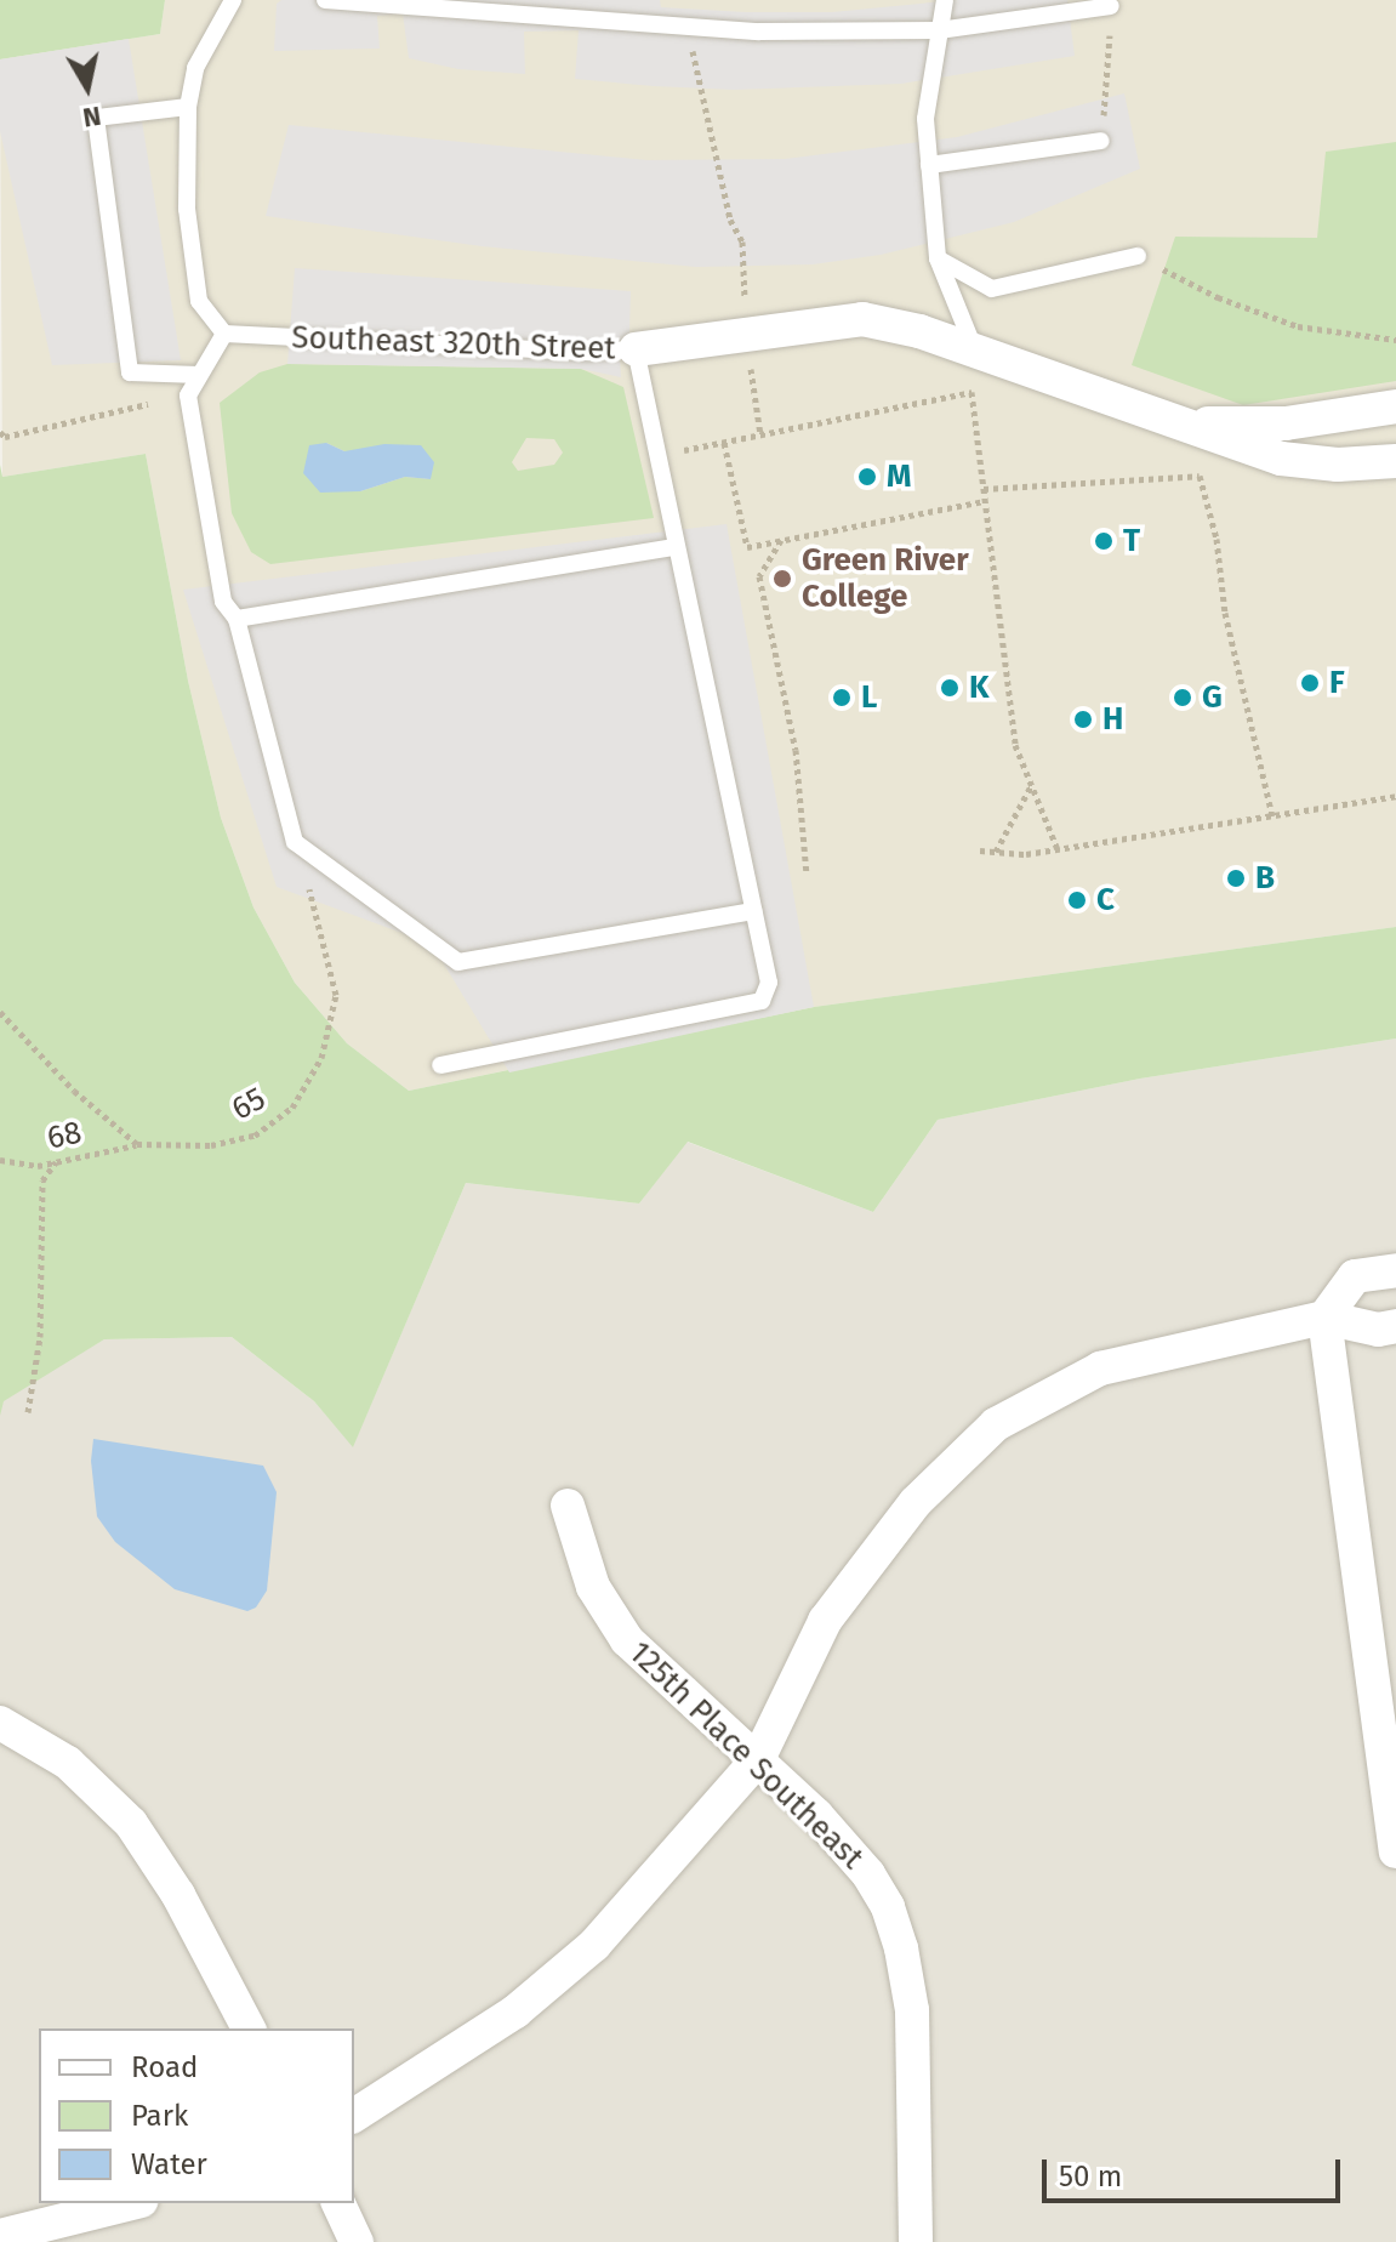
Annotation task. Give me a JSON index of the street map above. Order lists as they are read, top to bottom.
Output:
{
  "streets": {
    "street": ["Southeast 320th Street", "125th Place Southeast"],
    "path": ["65", "68"]
  },
  "crossings": [
    ["65", "68"]
  ],
  "places": [
    "M",
    "T",
    "Green River College",
    "F",
    "K",
    "L",
    "G",
    "H",
    "B",
    "C"
  ],
  "legend": ["Road", "Park", "Water"],
  "scale_bar": "50 m",
  "north": "bottom"
}
